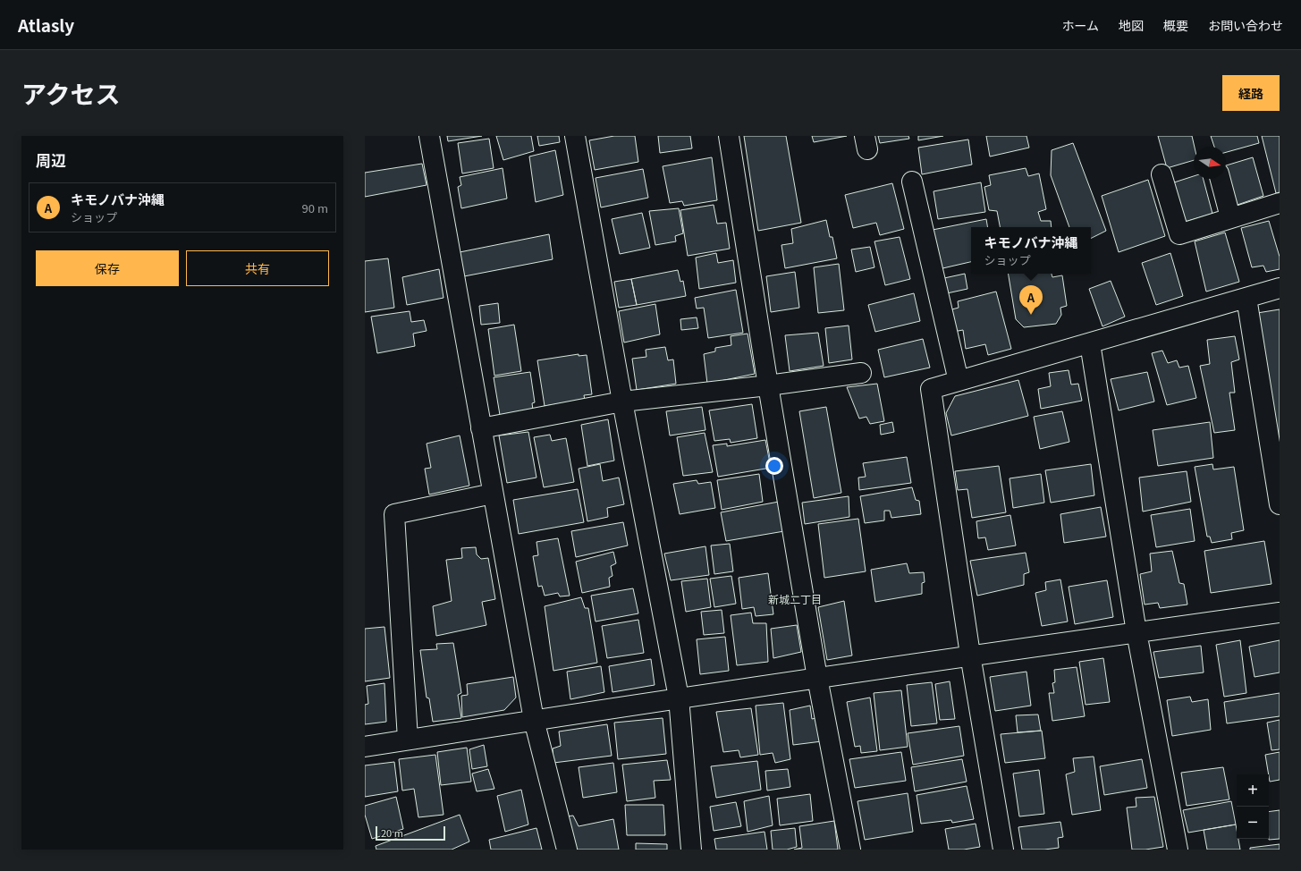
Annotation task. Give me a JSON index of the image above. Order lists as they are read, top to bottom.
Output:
{
  "districts": ["新城二丁目"],
  "scale_bar": "20 m",
  "north": "right",
  "page": {
    "header": "Atlasly",
    "nav": [
      "ホーム",
      "地図",
      "概要",
      "お問い合わせ"
    ],
    "title": "アクセス",
    "buttons": [
      "経路",
      ["保存", "共有"]
    ],
    "heading": "周辺",
    "list": [
      {
        "mark": "A",
        "name": "キモノバナ沖縄",
        "note": "ショップ",
        "value": "90 m"
      }
    ],
    "popup": ["キモノバナ沖縄", "ショップ"],
    "pins": "A",
    "map_buttons": ["+", "−"],
    "scale": "20 m"
  }
}
